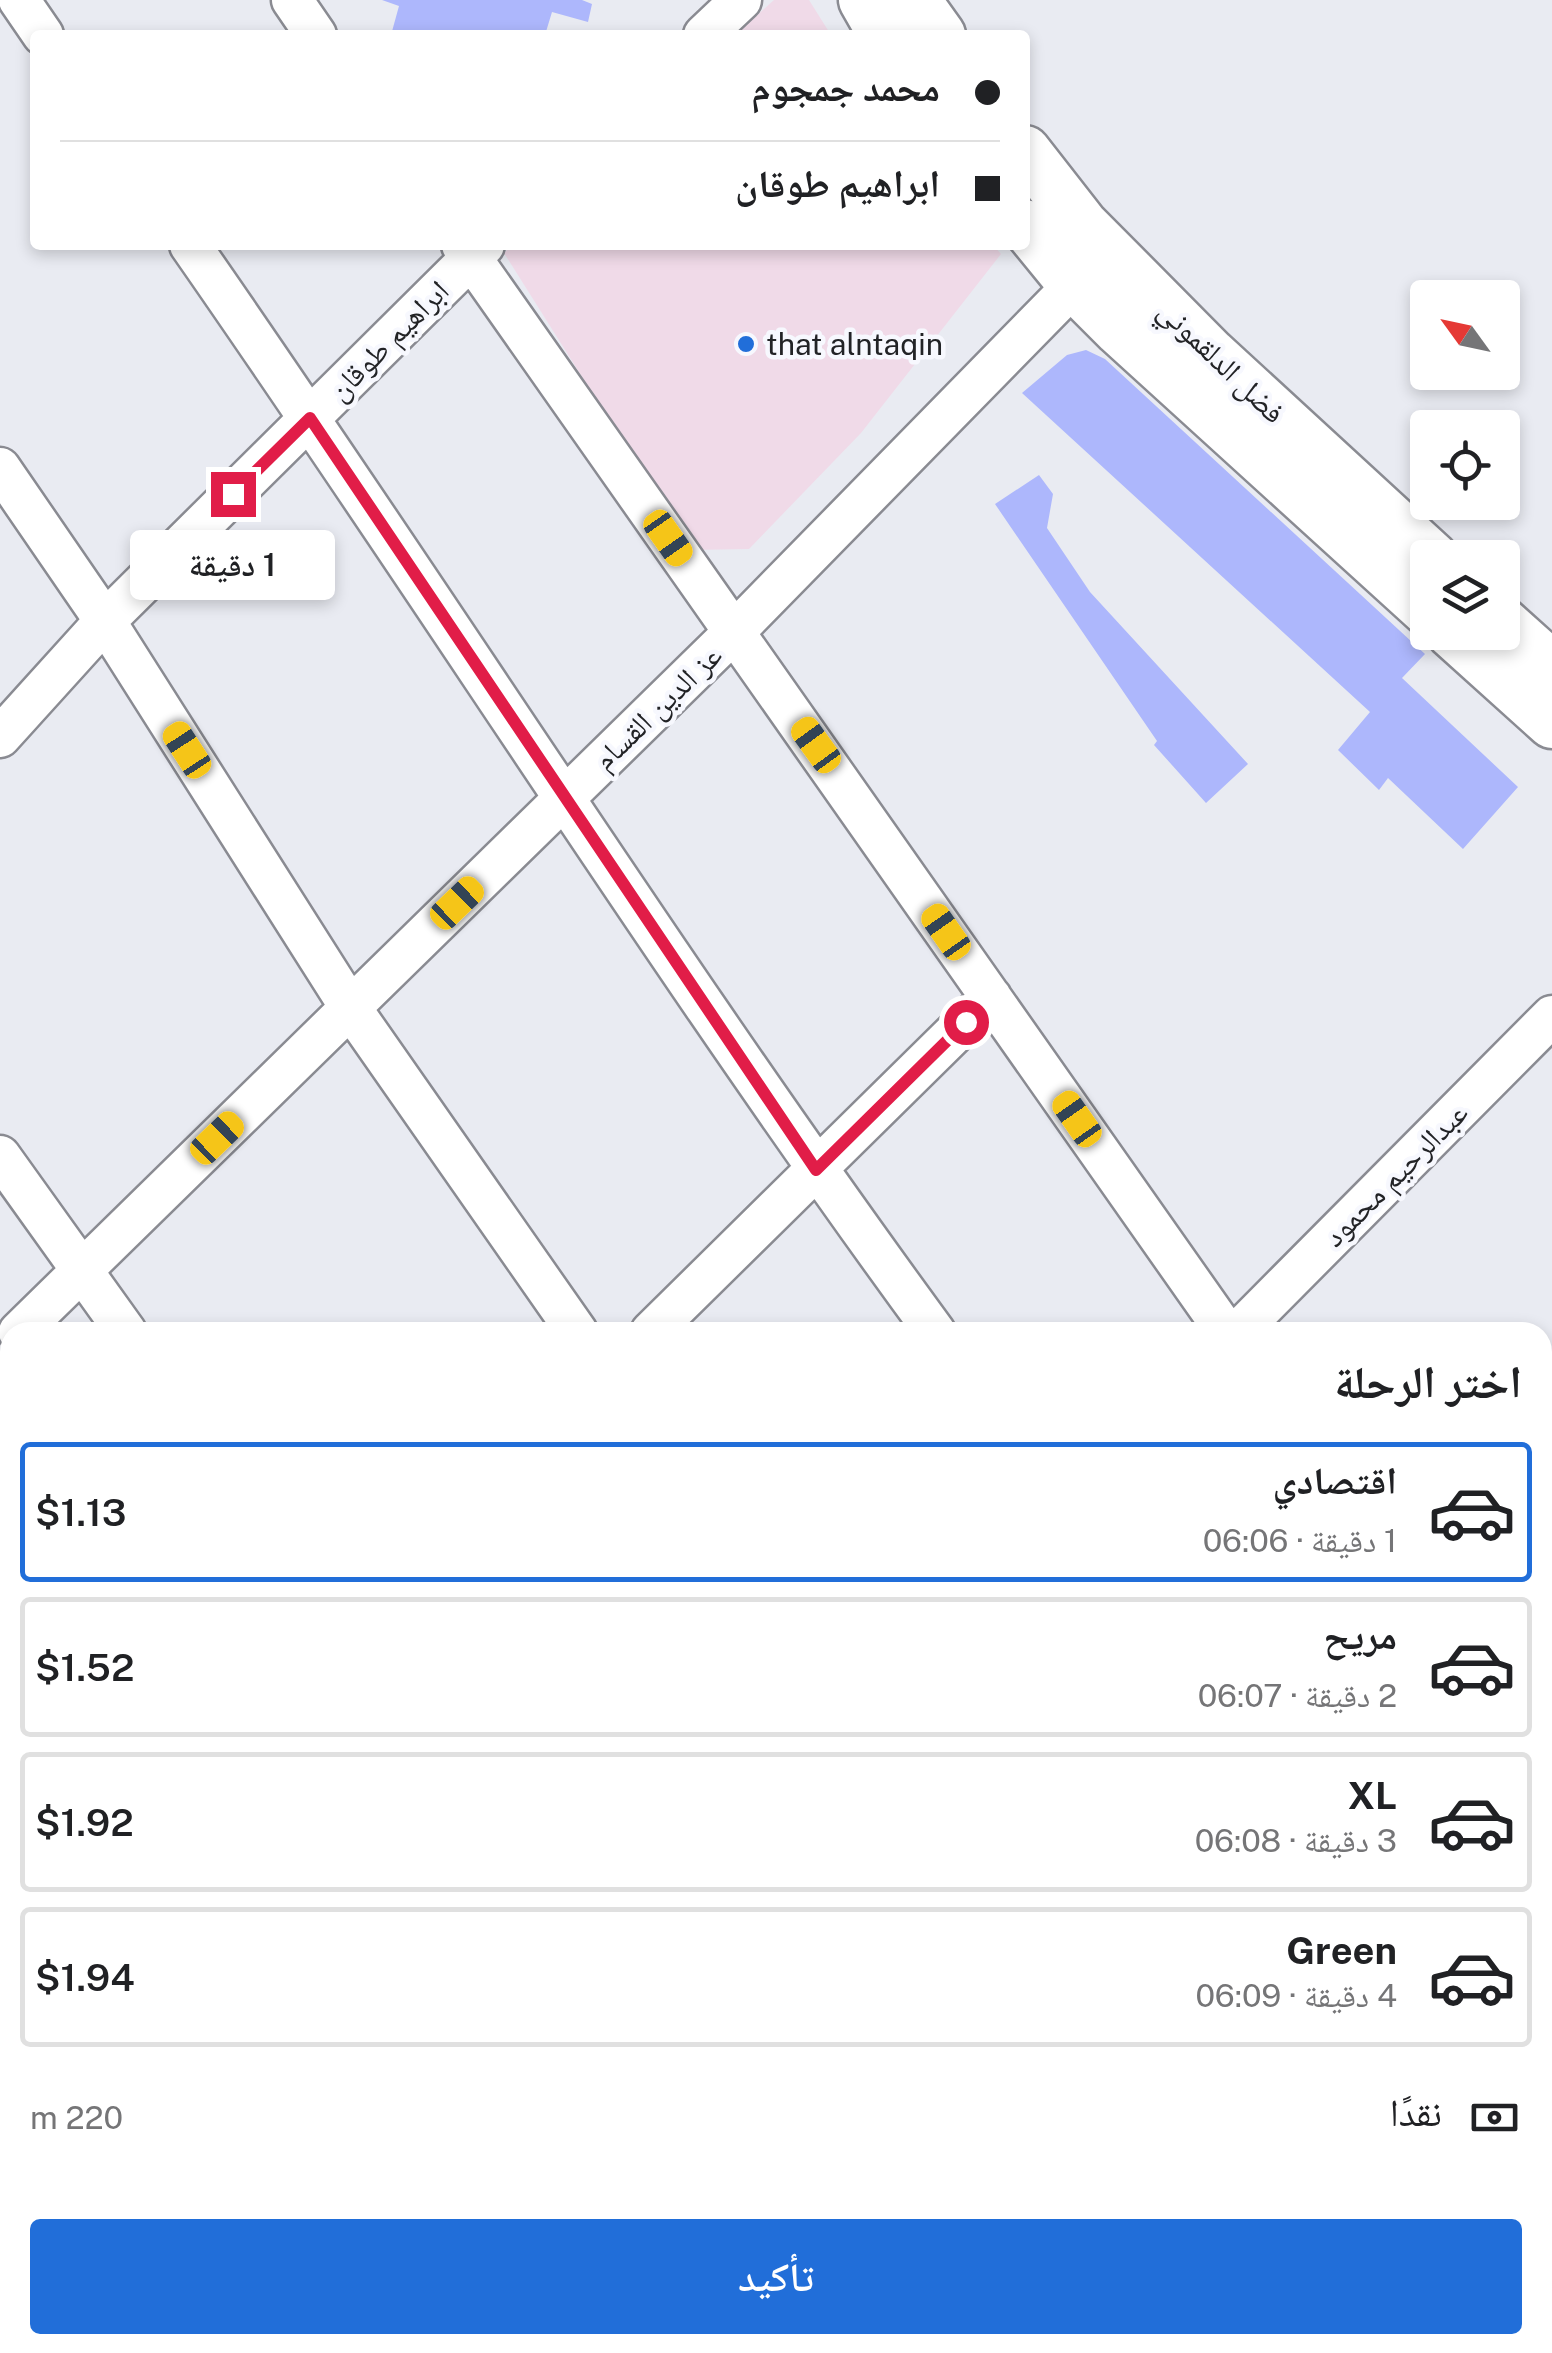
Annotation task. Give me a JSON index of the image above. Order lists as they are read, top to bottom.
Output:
{
  "streets": {
    "main road": ["فضل الدلقموني"],
    "street": ["ابراهيم طوقان", "عز الدين القسام", "عبدالرحيم محمود"]
  },
  "crossings": [
    ["فضل الدلقموني", "عز الدين القسام"]
  ],
  "places": ["that alntaqin"],
  "north": "top left",
  "page": {
    "banner": ["محمد جمجوم", "ابراهيم طوقان"],
    "bubble": "1 دقيقة",
    "heading": "اختر الرحلة",
    "list": [
      {
        "name": "اقتصادي",
        "note": "1 دقيقة · 06:06",
        "value": "$1.13"
      },
      {
        "name": "مريح",
        "note": "2 دقيقة · 06:07",
        "value": "$1.52"
      },
      {
        "name": "XL",
        "note": "3 دقيقة · 06:08",
        "value": "$1.92"
      },
      {
        "name": "Green",
        "note": "4 دقيقة · 06:09",
        "value": "$1.94"
      }
    ],
    "pay": ["نقدًا", "220 m"],
    "buttons": "تأكيد"
  }
}
